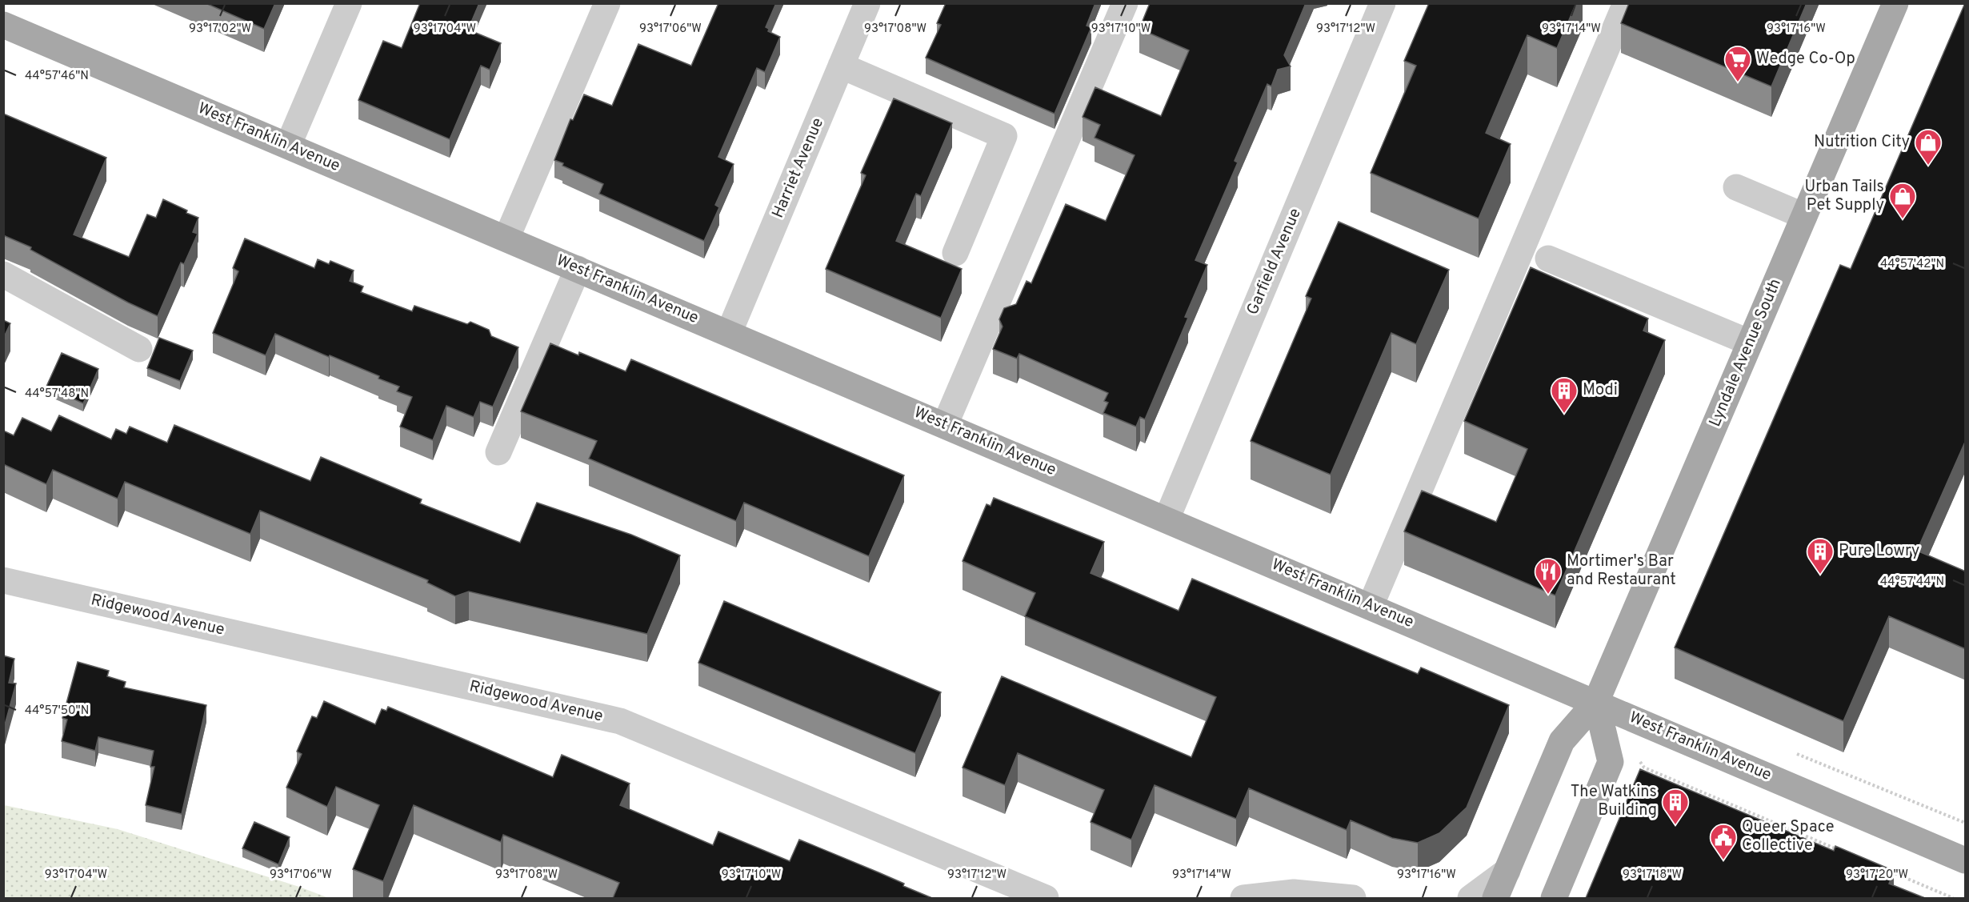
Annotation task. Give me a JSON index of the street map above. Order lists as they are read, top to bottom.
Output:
{
  "streets": {
    "main road": ["West Franklin Avenue", "Lyndale Avenue South"],
    "street": ["Harriet Avenue", "Garfield Avenue", "Ridgewood Avenue"]
  },
  "crossings": [
    ["West Franklin Avenue", "Harriet Avenue"],
    ["West Franklin Avenue", "Garfield Avenue"],
    ["West Franklin Avenue", "Lyndale Avenue South"]
  ],
  "places": {
    "supermarket": ["Wedge Co-Op"],
    "shop": ["Nutrition City", "Urban Tails Pet Supply"],
    "building": ["Modi", "Pure Lowry", "The Watkins Building"],
    "restaurant": ["Mortimer's Bar and Restaurant"],
    "public building": ["Queer Space Collective"]
  },
  "coordinates": [
    "93°17'04\"W",
    "93°17'08\"W",
    "93°17'10\"W",
    "93°17'14\"W",
    "93°17'02\"W",
    "93°17'06\"W",
    "93°17'12\"W",
    "93°17'16\"W",
    "44°57'46\"N",
    "44°57'42\"N",
    "44°57'48\"N",
    "44°57'44\"N",
    "44°57'50\"N",
    "93°17'18\"W",
    "93°17'20\"W"
  ]
}
